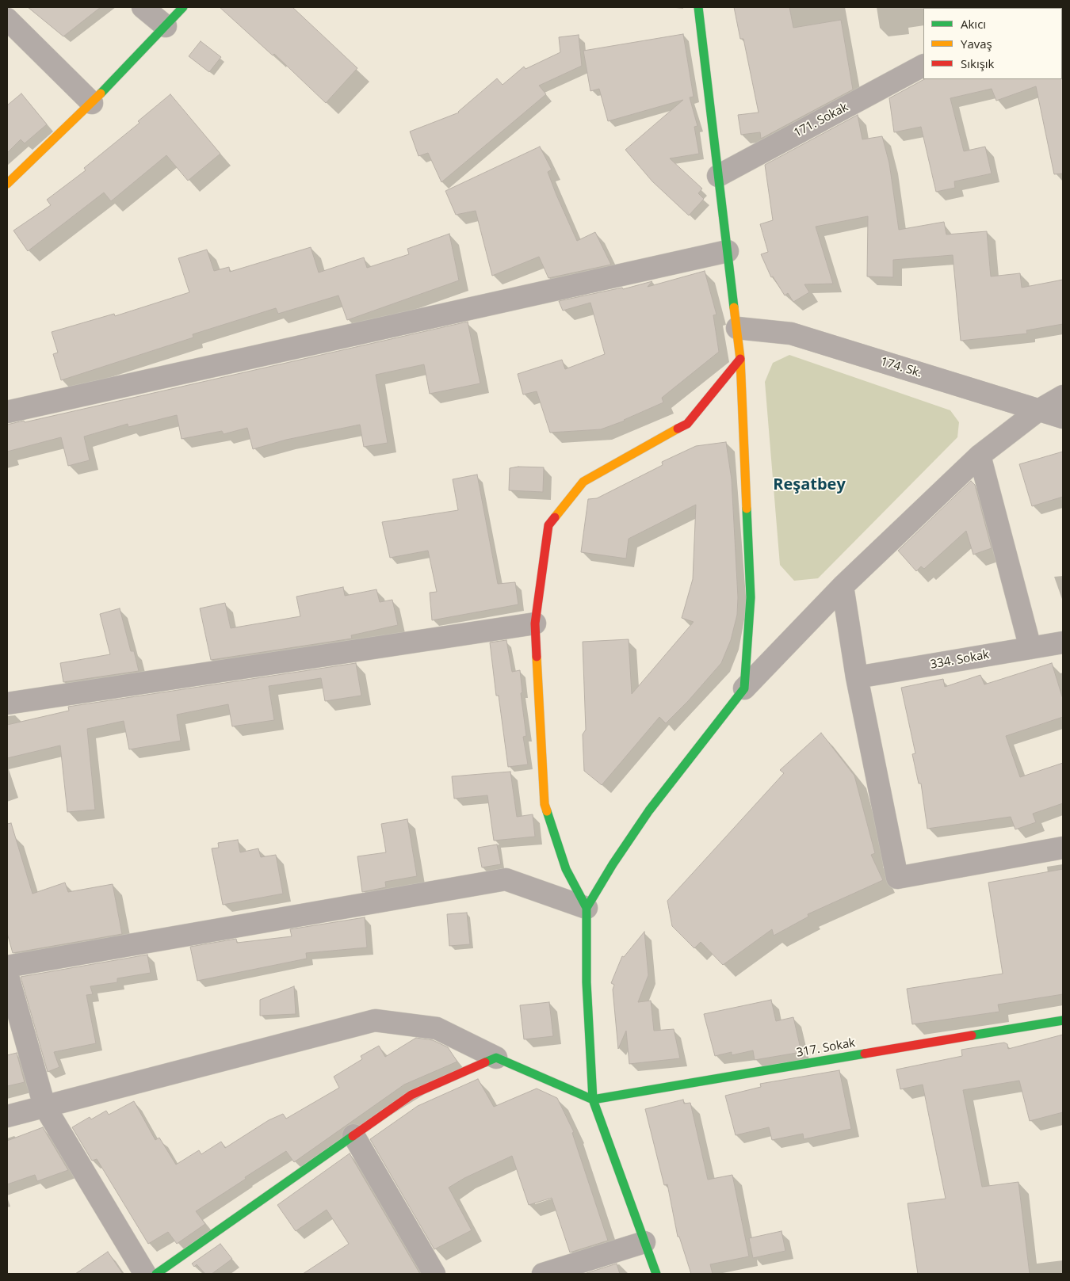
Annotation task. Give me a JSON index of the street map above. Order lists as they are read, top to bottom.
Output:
{
  "streets": {
    "main road": ["317. Sokak"],
    "street": ["171. Sokak", "174. Sk.", "334. Sokak"]
  },
  "districts": ["Reşatbey"],
  "legend": ["Akıcı", "Yavaş", "Sıkışık"]
}
